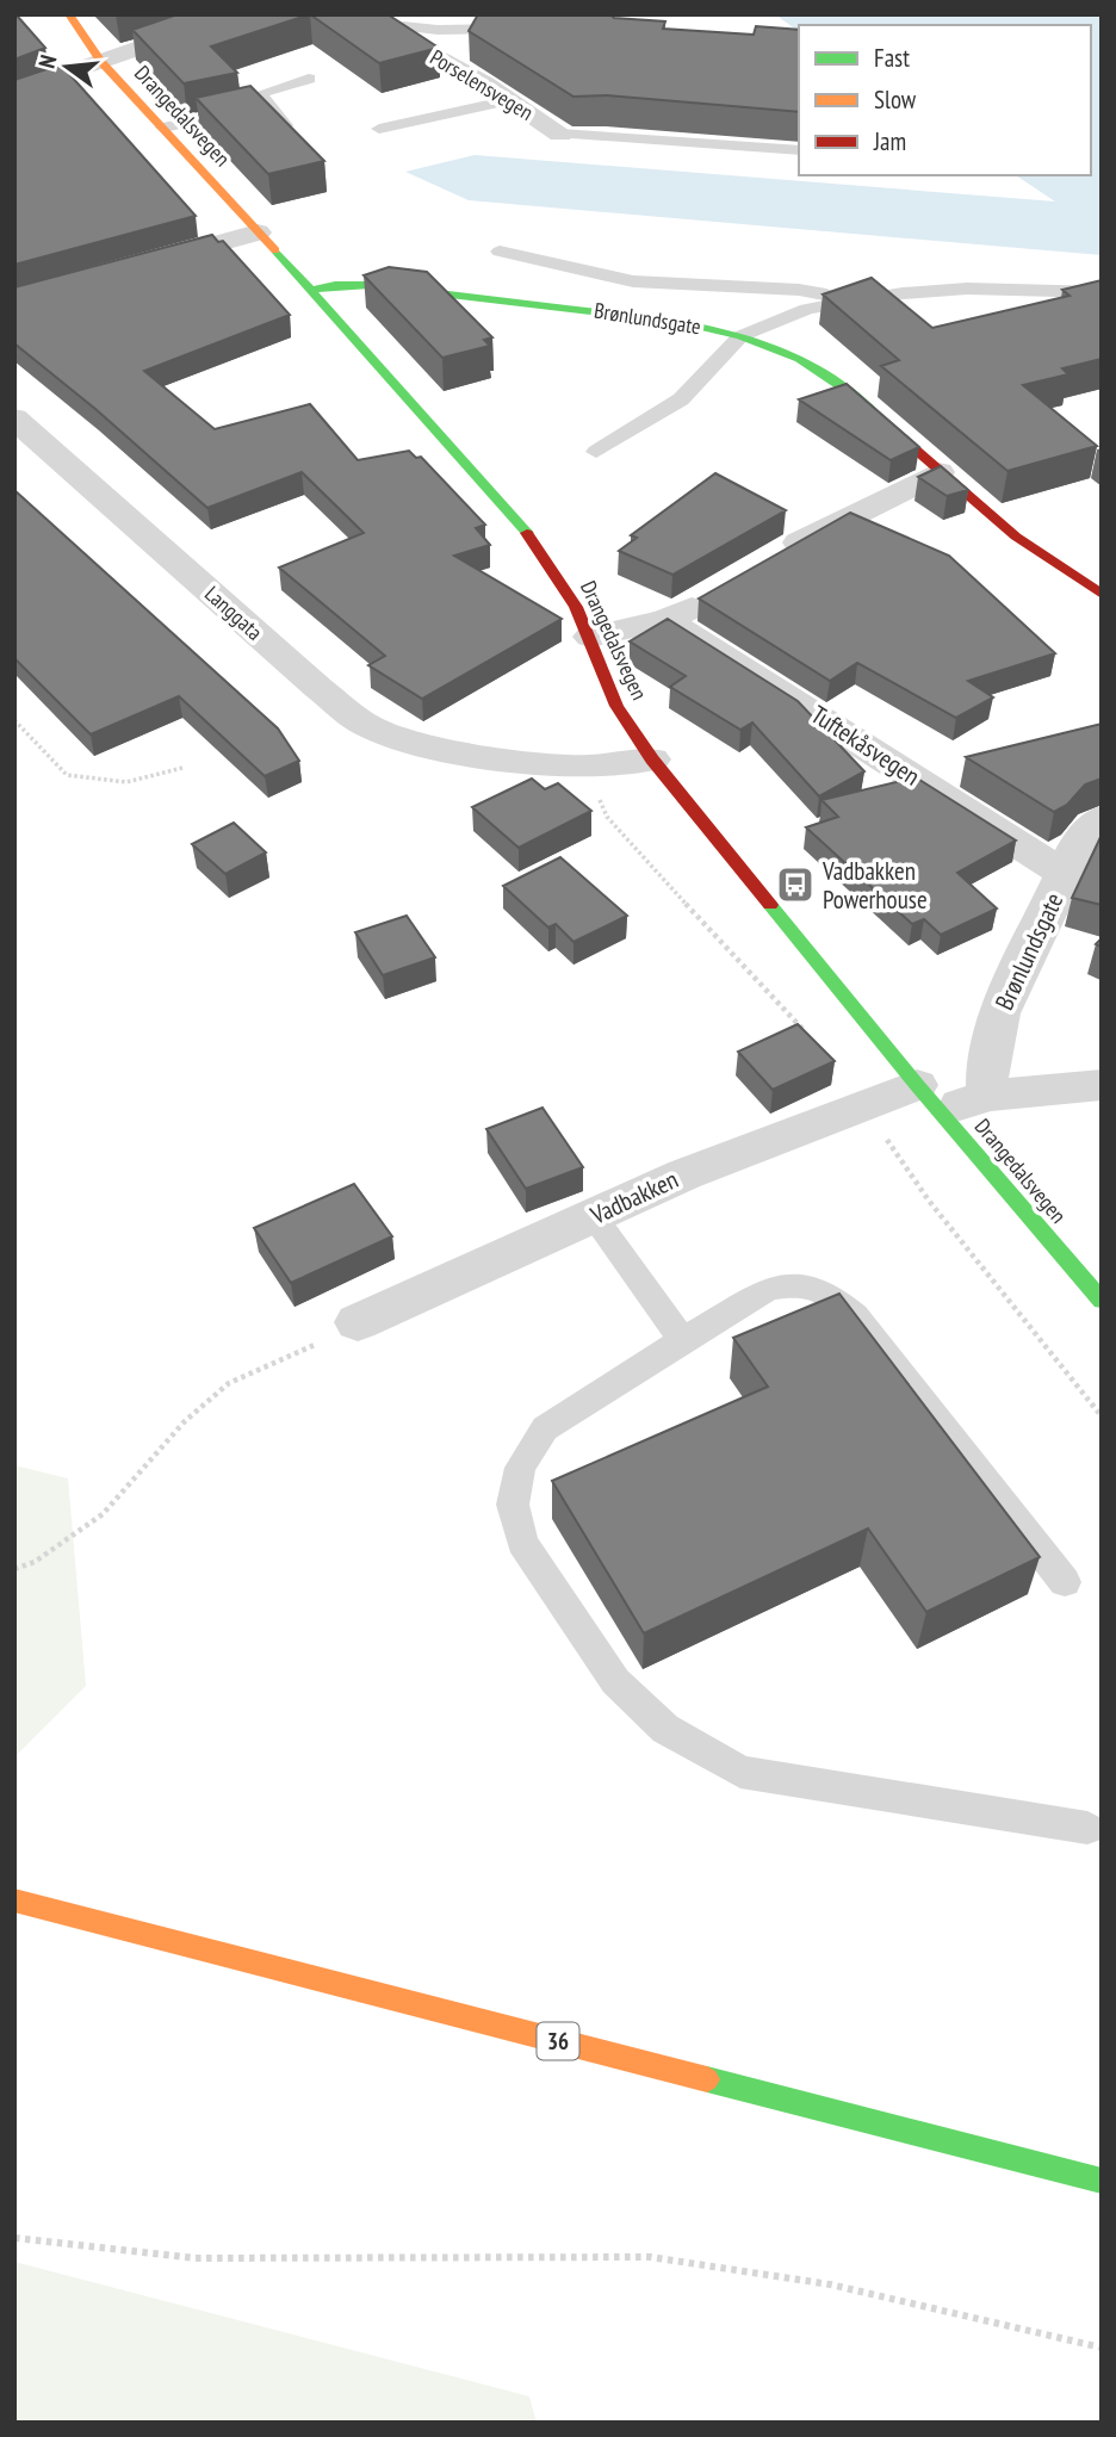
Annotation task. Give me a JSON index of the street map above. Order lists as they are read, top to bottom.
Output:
{
  "streets": {
    "main road": ["Drangedalsvegen", "Brønlundsgate", "36"],
    "street": [
      "Porselensvegen",
      "Langgata",
      "Tuftekåsvegen",
      "Vadbakken"
    ]
  },
  "crossings": [
    ["Drangedalsvegen", "Brønlundsgate"],
    ["Drangedalsvegen", "Langgata"],
    ["Drangedalsvegen", "Vadbakken"],
    ["Brønlundsgate", "Tuftekåsvegen"]
  ],
  "places": {
    "bus stop": ["Vadbakken Powerhouse"]
  },
  "legend": ["Fast", "Slow", "Jam"],
  "north": "left"
}
